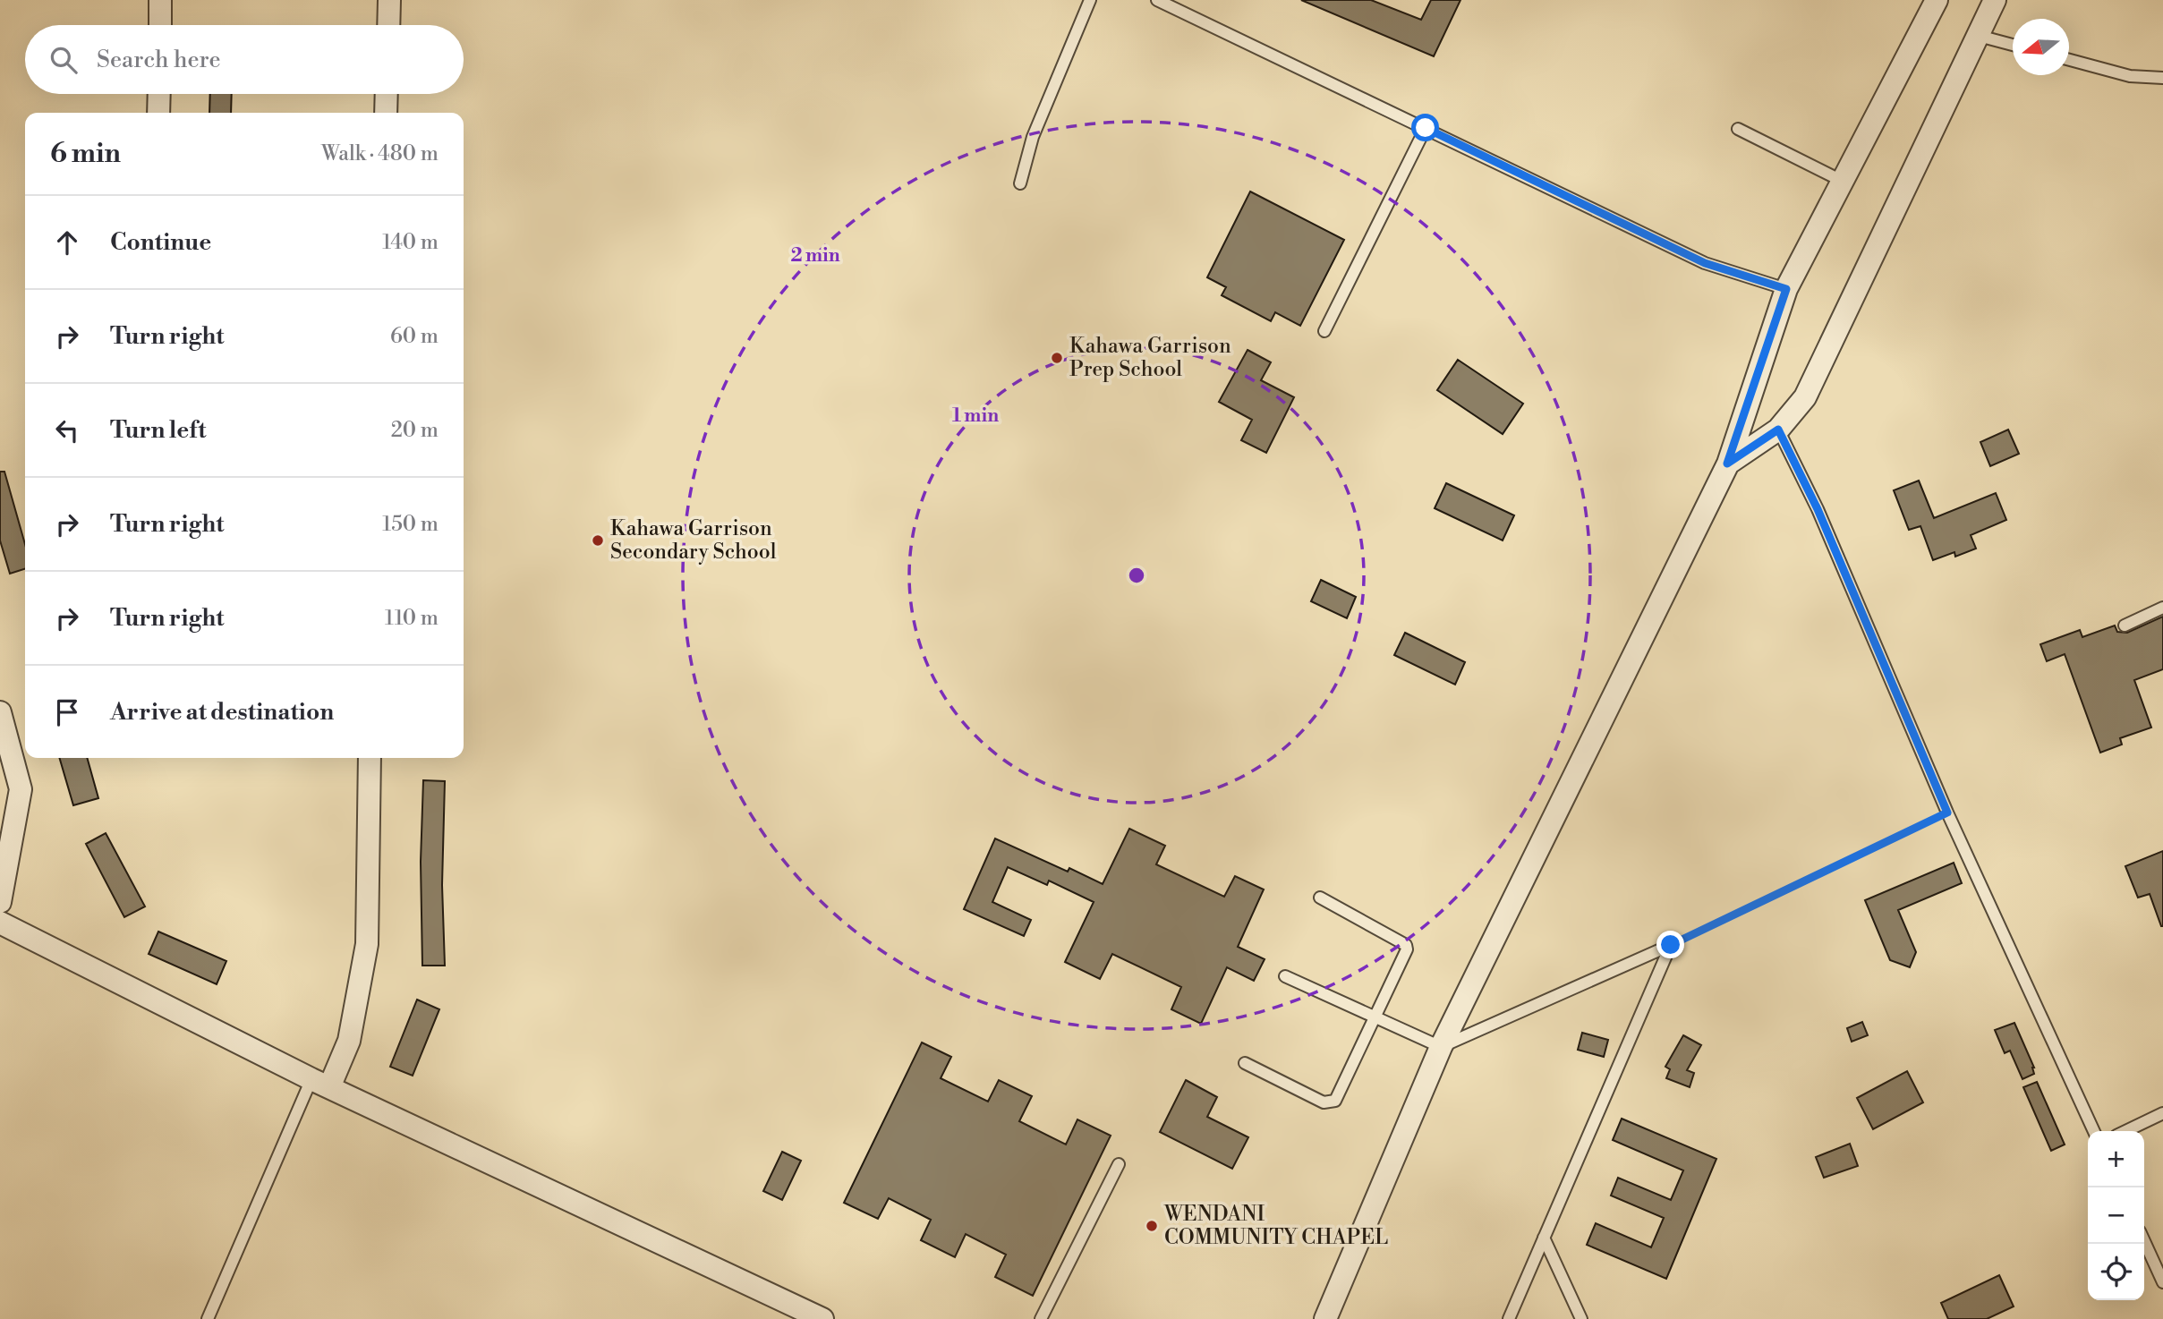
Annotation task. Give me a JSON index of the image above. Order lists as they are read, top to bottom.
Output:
{
  "places": ["Kahawa Garrison Prep School", "Kahawa Garrison Secondary School", "WENDANI COMMUNITY CHAPEL"],
  "north": "left",
  "page": {
    "search": "Search here",
    "heading": ["6 min", "Walk · 480 m"],
    "list": [
      ["Continue", "140 m"],
      ["Turn right", "60 m"],
      ["Turn left", "20 m"],
      ["Turn right", "150 m"],
      ["Turn right", "110 m"],
      "Arrive at destination"
    ],
    "map_buttons": ["+", "−"]
  },
  "rings": ["2 min", "1 min"]
}
